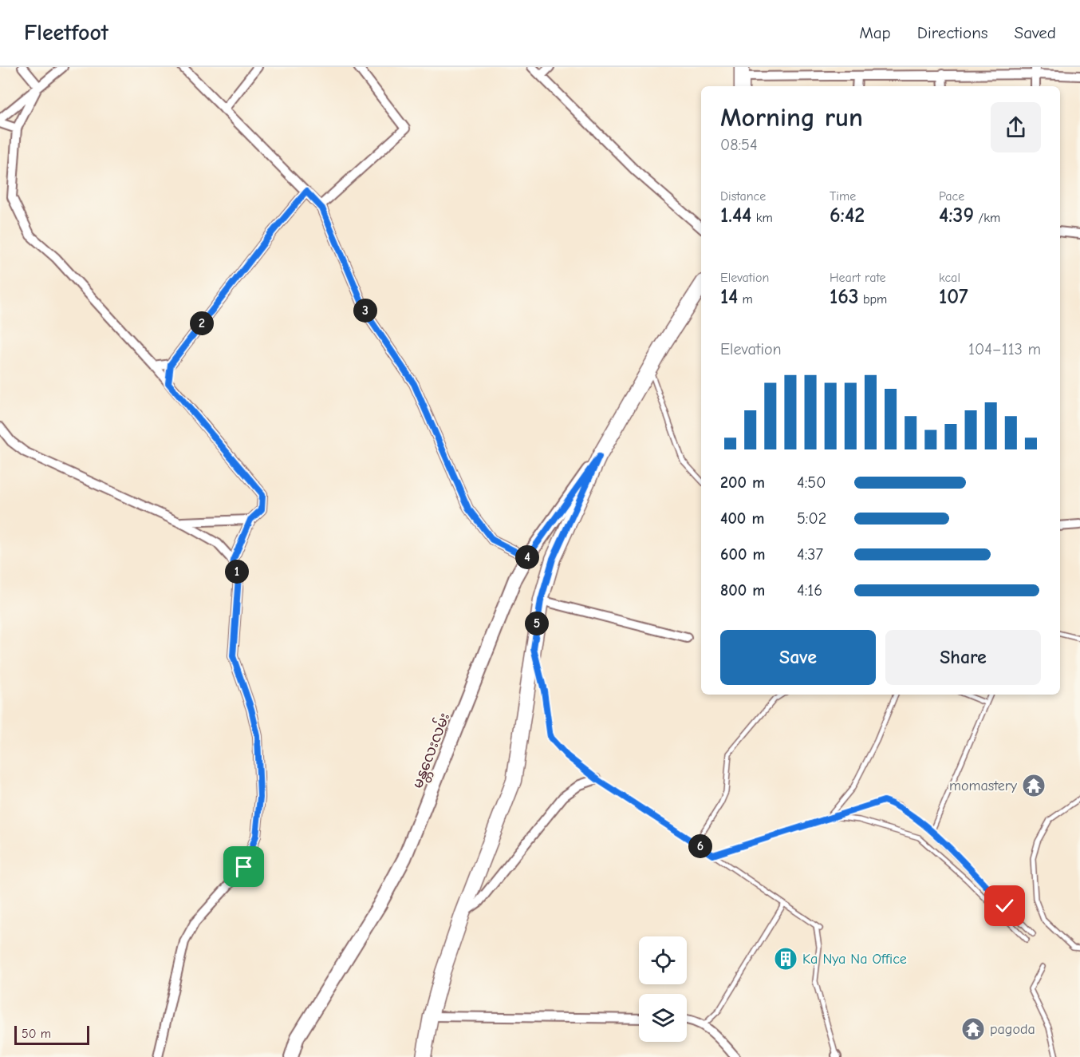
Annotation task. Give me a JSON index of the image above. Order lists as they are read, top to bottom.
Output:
{
  "streets": {
    "main road": ["မန္တလေးလမ်း"]
  },
  "places": {
    "temple": ["momastery", "pagoda"],
    "building": ["Ka Nya Na Office"]
  },
  "scale_bar": "50 m",
  "page": {
    "header": "Fleetfoot",
    "nav": ["Map", "Directions", "Saved"],
    "heading": ["Morning run", "08:54"],
    "stats": [
      ["Distance", "1.44 km"],
      ["Time", "6:42"],
      ["Pace", "4:39 /km"],
      ["Elevation", "14 m"],
      ["Heart rate", "163 bpm"],
      ["kcal", "107"]
    ],
    "pins": [
      "3",
      "2",
      "4",
      "1",
      "5",
      "6"
    ],
    "chart": ["Elevation", "104–113 m"],
    "list": [
      {
        "name": "200 m",
        "note": "4:50"
      },
      {
        "name": "400 m",
        "note": "5:02"
      },
      {
        "name": "600 m",
        "note": "4:37"
      },
      {
        "name": "800 m",
        "note": "4:16"
      }
    ],
    "buttons": ["Save", "Share"],
    "scale": "50 m"
  }
}
